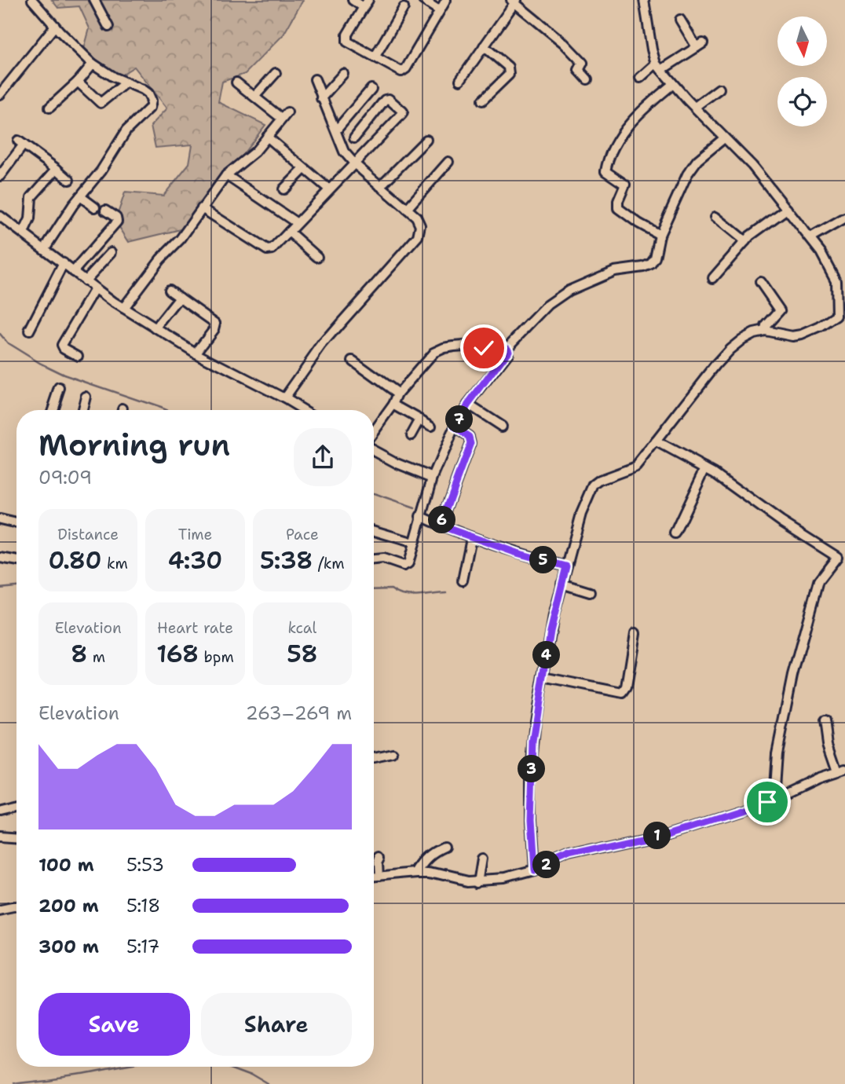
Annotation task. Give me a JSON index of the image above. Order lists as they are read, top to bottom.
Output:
{
  "north": "bottom",
  "page": {
    "pins": [
      "7",
      "6",
      "5",
      "4",
      "3",
      "1",
      "2"
    ],
    "heading": ["Morning run", "09:09"],
    "stats": [
      ["Distance", "0.80 km"],
      ["Time", "4:30"],
      ["Pace", "5:38 /km"],
      ["Elevation", "8 m"],
      ["Heart rate", "168 bpm"],
      ["kcal", "58"]
    ],
    "chart": ["Elevation", "263–269 m"],
    "list": [
      {
        "name": "100 m",
        "note": "5:53"
      },
      {
        "name": "200 m",
        "note": "5:18"
      },
      {
        "name": "300 m",
        "note": "5:17"
      }
    ],
    "buttons": ["Save", "Share"]
  }
}
